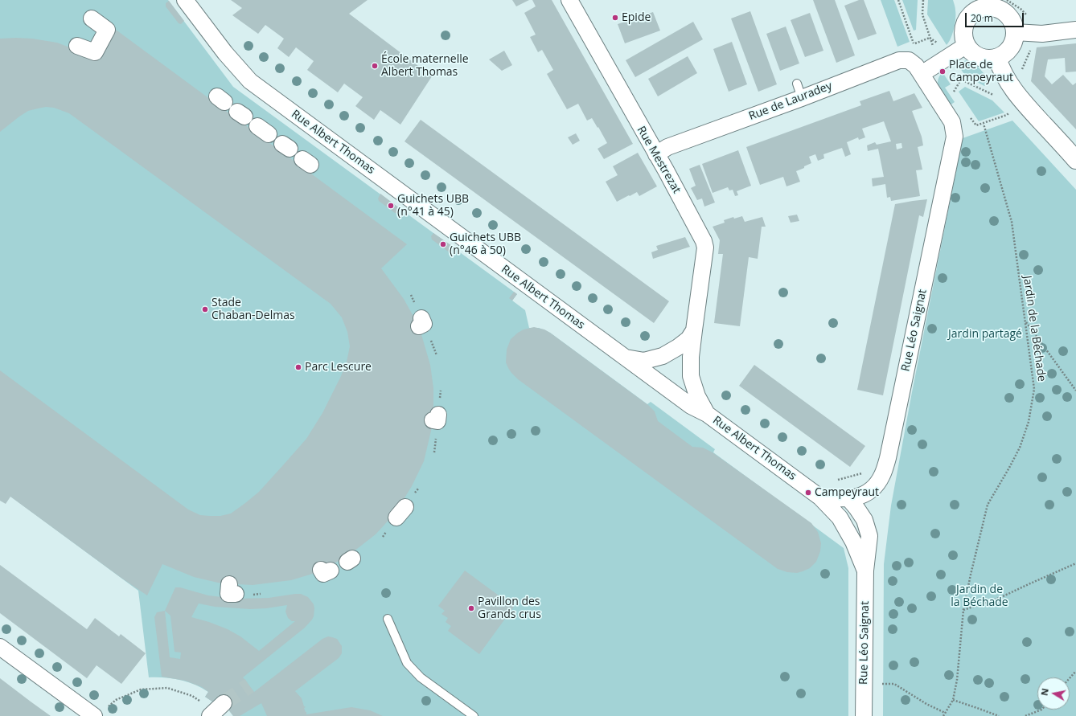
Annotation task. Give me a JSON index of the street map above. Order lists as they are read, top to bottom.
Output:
{
  "streets": {
    "street": [
      "Rue de Lauradey",
      "Rue Albert Thomas",
      "Rue Mestrezat",
      "Rue Léo Saignat"
    ],
    "path": ["Jardin de la Béchade"]
  },
  "crossings": [
    ["Rue de Lauradey", "Rue Mestrezat"],
    ["Rue de Lauradey", "Rue Léo Saignat"],
    ["Rue Albert Thomas", "Rue Mestrezat"],
    ["Rue Albert Thomas", "Rue Léo Saignat"]
  ],
  "parks": ["Jardin partagé", "Jardin de la Béchade"],
  "places": [
    "Epide",
    "École maternelle Albert Thomas",
    "Place de Campeyraut",
    "Guichets UBB (n°41 à 45)",
    "Guichets UBB (n°46 à 50)",
    "Stade Chaban-Delmas",
    "Parc Lescure",
    "Campeyraut",
    "Pavillon des Grands crus"
  ],
  "scale_bar": "20 m",
  "north": "left"
}
